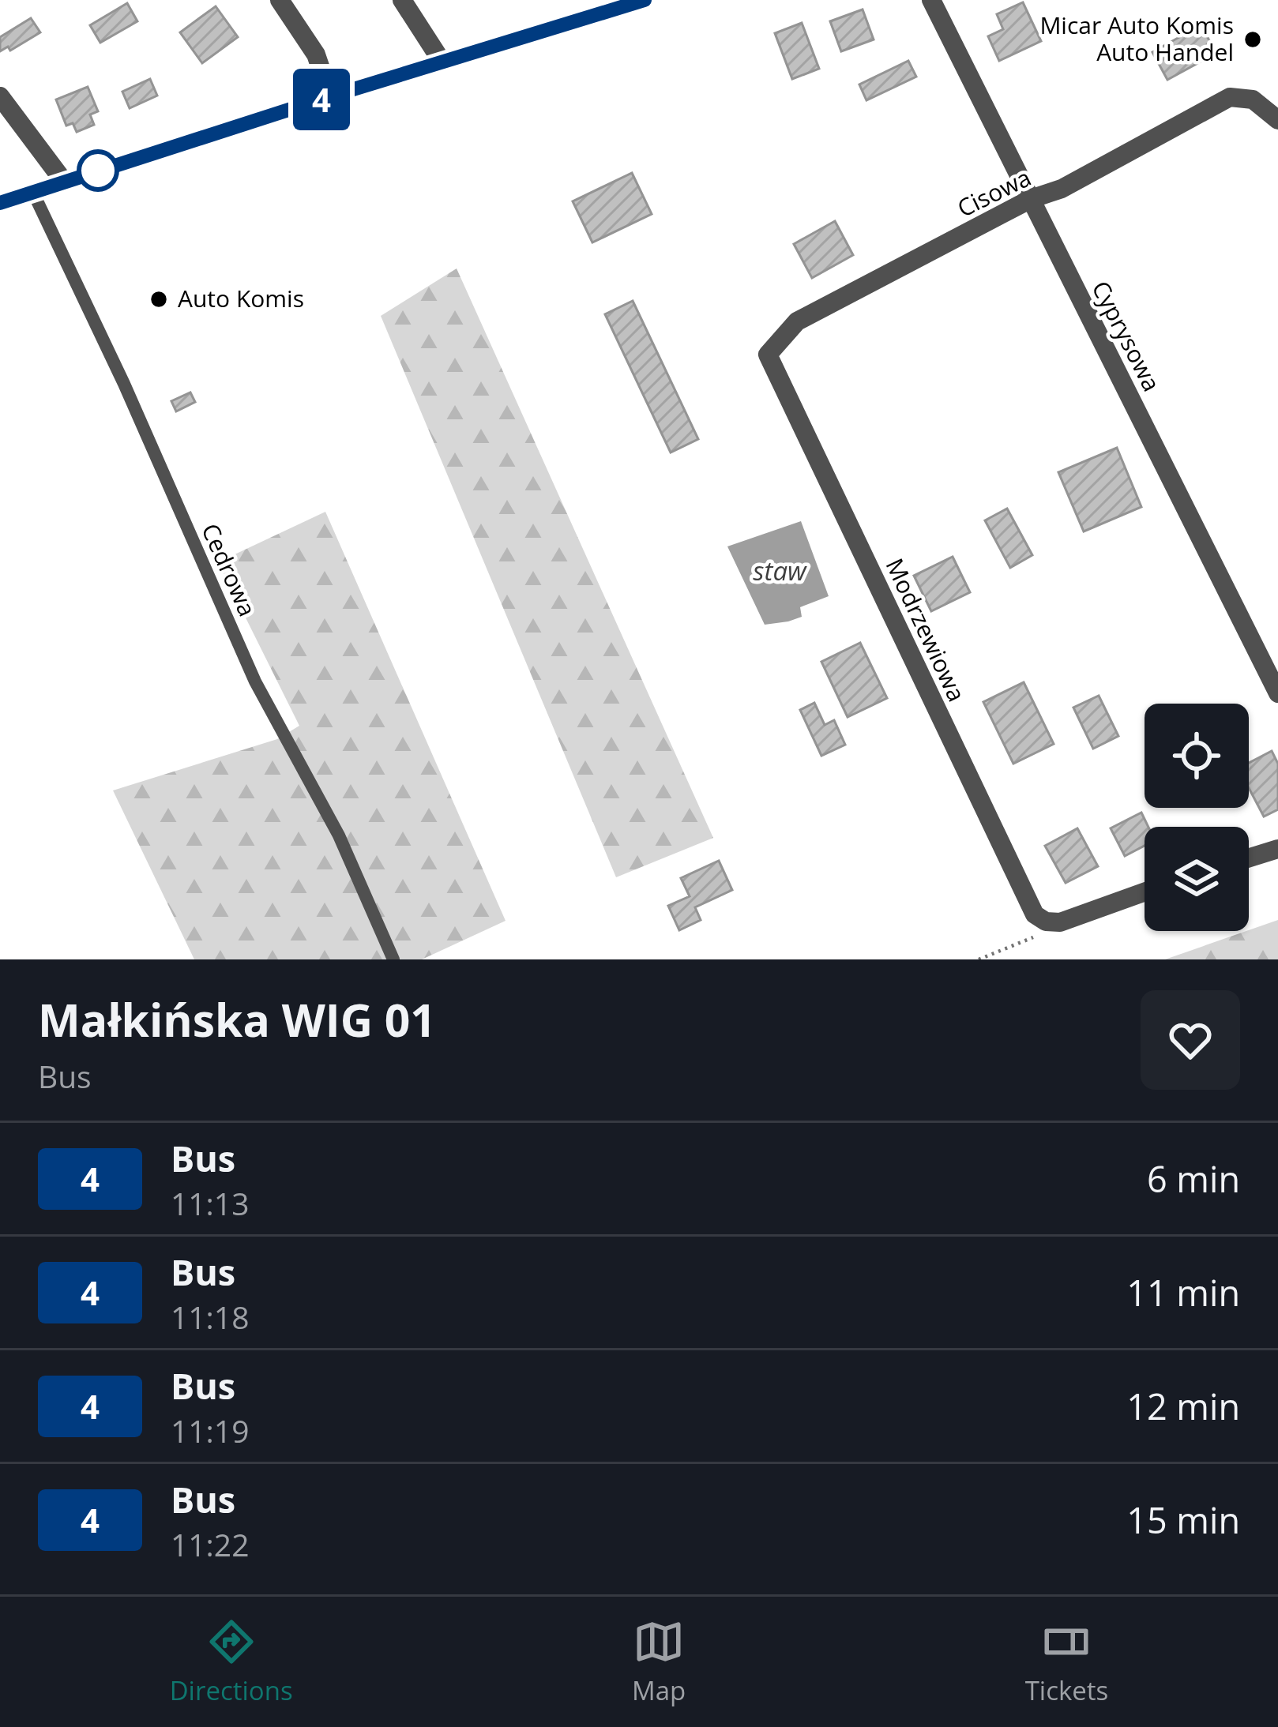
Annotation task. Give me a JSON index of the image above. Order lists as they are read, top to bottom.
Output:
{
  "streets": {
    "street": ["Cisowa", "Cyprysowa", "Modrzewiowa"],
    "lane": ["Cedrowa"]
  },
  "crossings": [
    ["Cisowa", "Cyprysowa"],
    ["Cisowa", "Modrzewiowa"]
  ],
  "water": ["staw"],
  "places": ["Micar Auto Komis Auto Handel", "Auto Komis"],
  "lines": ["bus line 4"],
  "page": {
    "on_map": "4",
    "heading": ["Małkińska WIG 01", "Bus"],
    "list": [
      {
        "mark": "4",
        "name": "Bus",
        "note": "11:13",
        "value": "6 min"
      },
      {
        "mark": "4",
        "name": "Bus",
        "note": "11:18",
        "value": "11 min"
      },
      {
        "mark": "4",
        "name": "Bus",
        "note": "11:19",
        "value": "12 min"
      },
      {
        "mark": "4",
        "name": "Bus",
        "note": "11:22",
        "value": "15 min"
      }
    ],
    "tabs": ["Directions", "Map", "Tickets"]
  }
}
